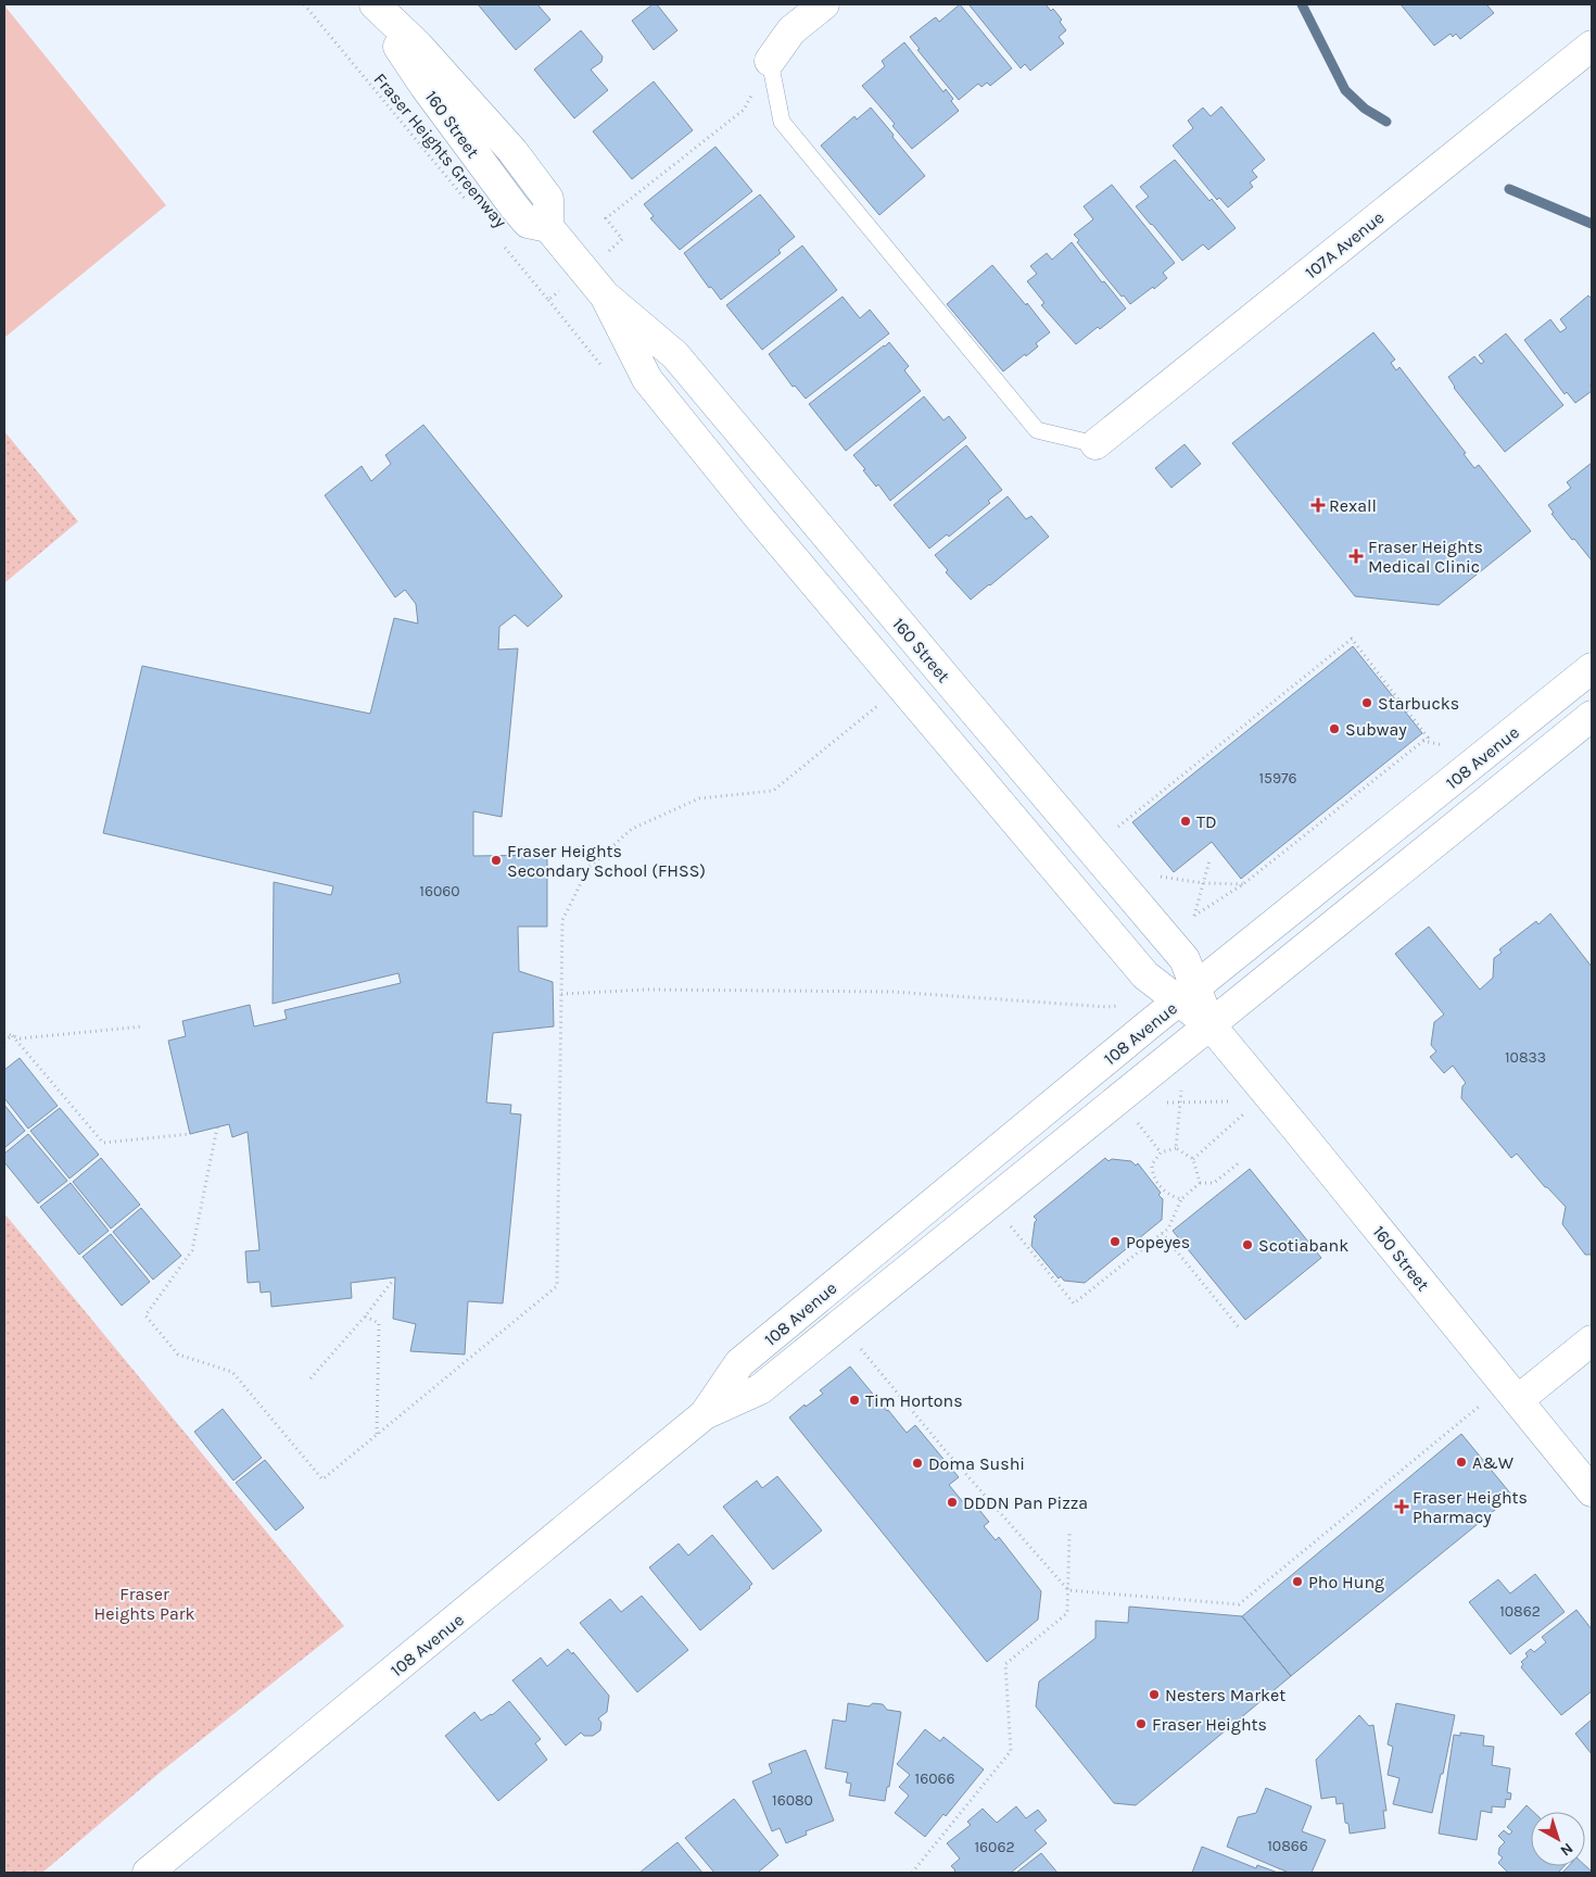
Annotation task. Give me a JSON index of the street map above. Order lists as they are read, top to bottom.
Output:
{
  "streets": {
    "street": ["160 Street", "107A Avenue", "108 Avenue"],
    "path": ["Fraser Heights Greenway"]
  },
  "crossings": [
    ["160 Street", "108 Avenue"]
  ],
  "parks": ["Fraser Heights Park"],
  "places": {
    "health": ["Rexall", "Fraser Heights Medical Clinic", "Fraser Heights Pharmacy"],
    "other": [
      "Starbucks",
      "Subway",
      "TD",
      "Fraser Heights Secondary School (FHSS)",
      "Popeyes",
      "Scotiabank",
      "Tim Hortons",
      "A&W",
      "Doma Sushi",
      "DDDN Pan Pizza",
      "Pho Hung",
      "Nesters Market",
      "Fraser Heights"
    ]
  },
  "house_numbers": [
    "15976",
    "16060",
    "10833",
    "10862",
    "16066",
    "16080",
    "10866",
    "16062"
  ],
  "north": "bottom right"
}
